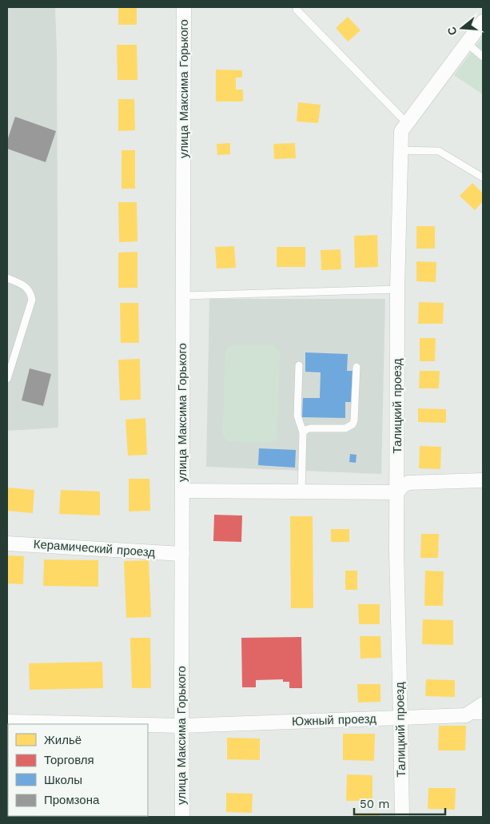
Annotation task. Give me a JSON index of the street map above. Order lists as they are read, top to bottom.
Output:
{
  "streets": {
    "street": [
      "улица Максима Горького",
      "Талицкий проезд",
      "Керамический проезд",
      "Южный проезд"
    ]
  },
  "crossings": [
    ["улица Максима Горького", "Керамический проезд"],
    ["улица Максима Горького", "Южный проезд"],
    ["Талицкий проезд", "Южный проезд"]
  ],
  "legend": [
    "Жильё",
    "Торговля",
    "Школы",
    "Промзона"
  ],
  "scale_bar": "50 m",
  "north": "left"
}
